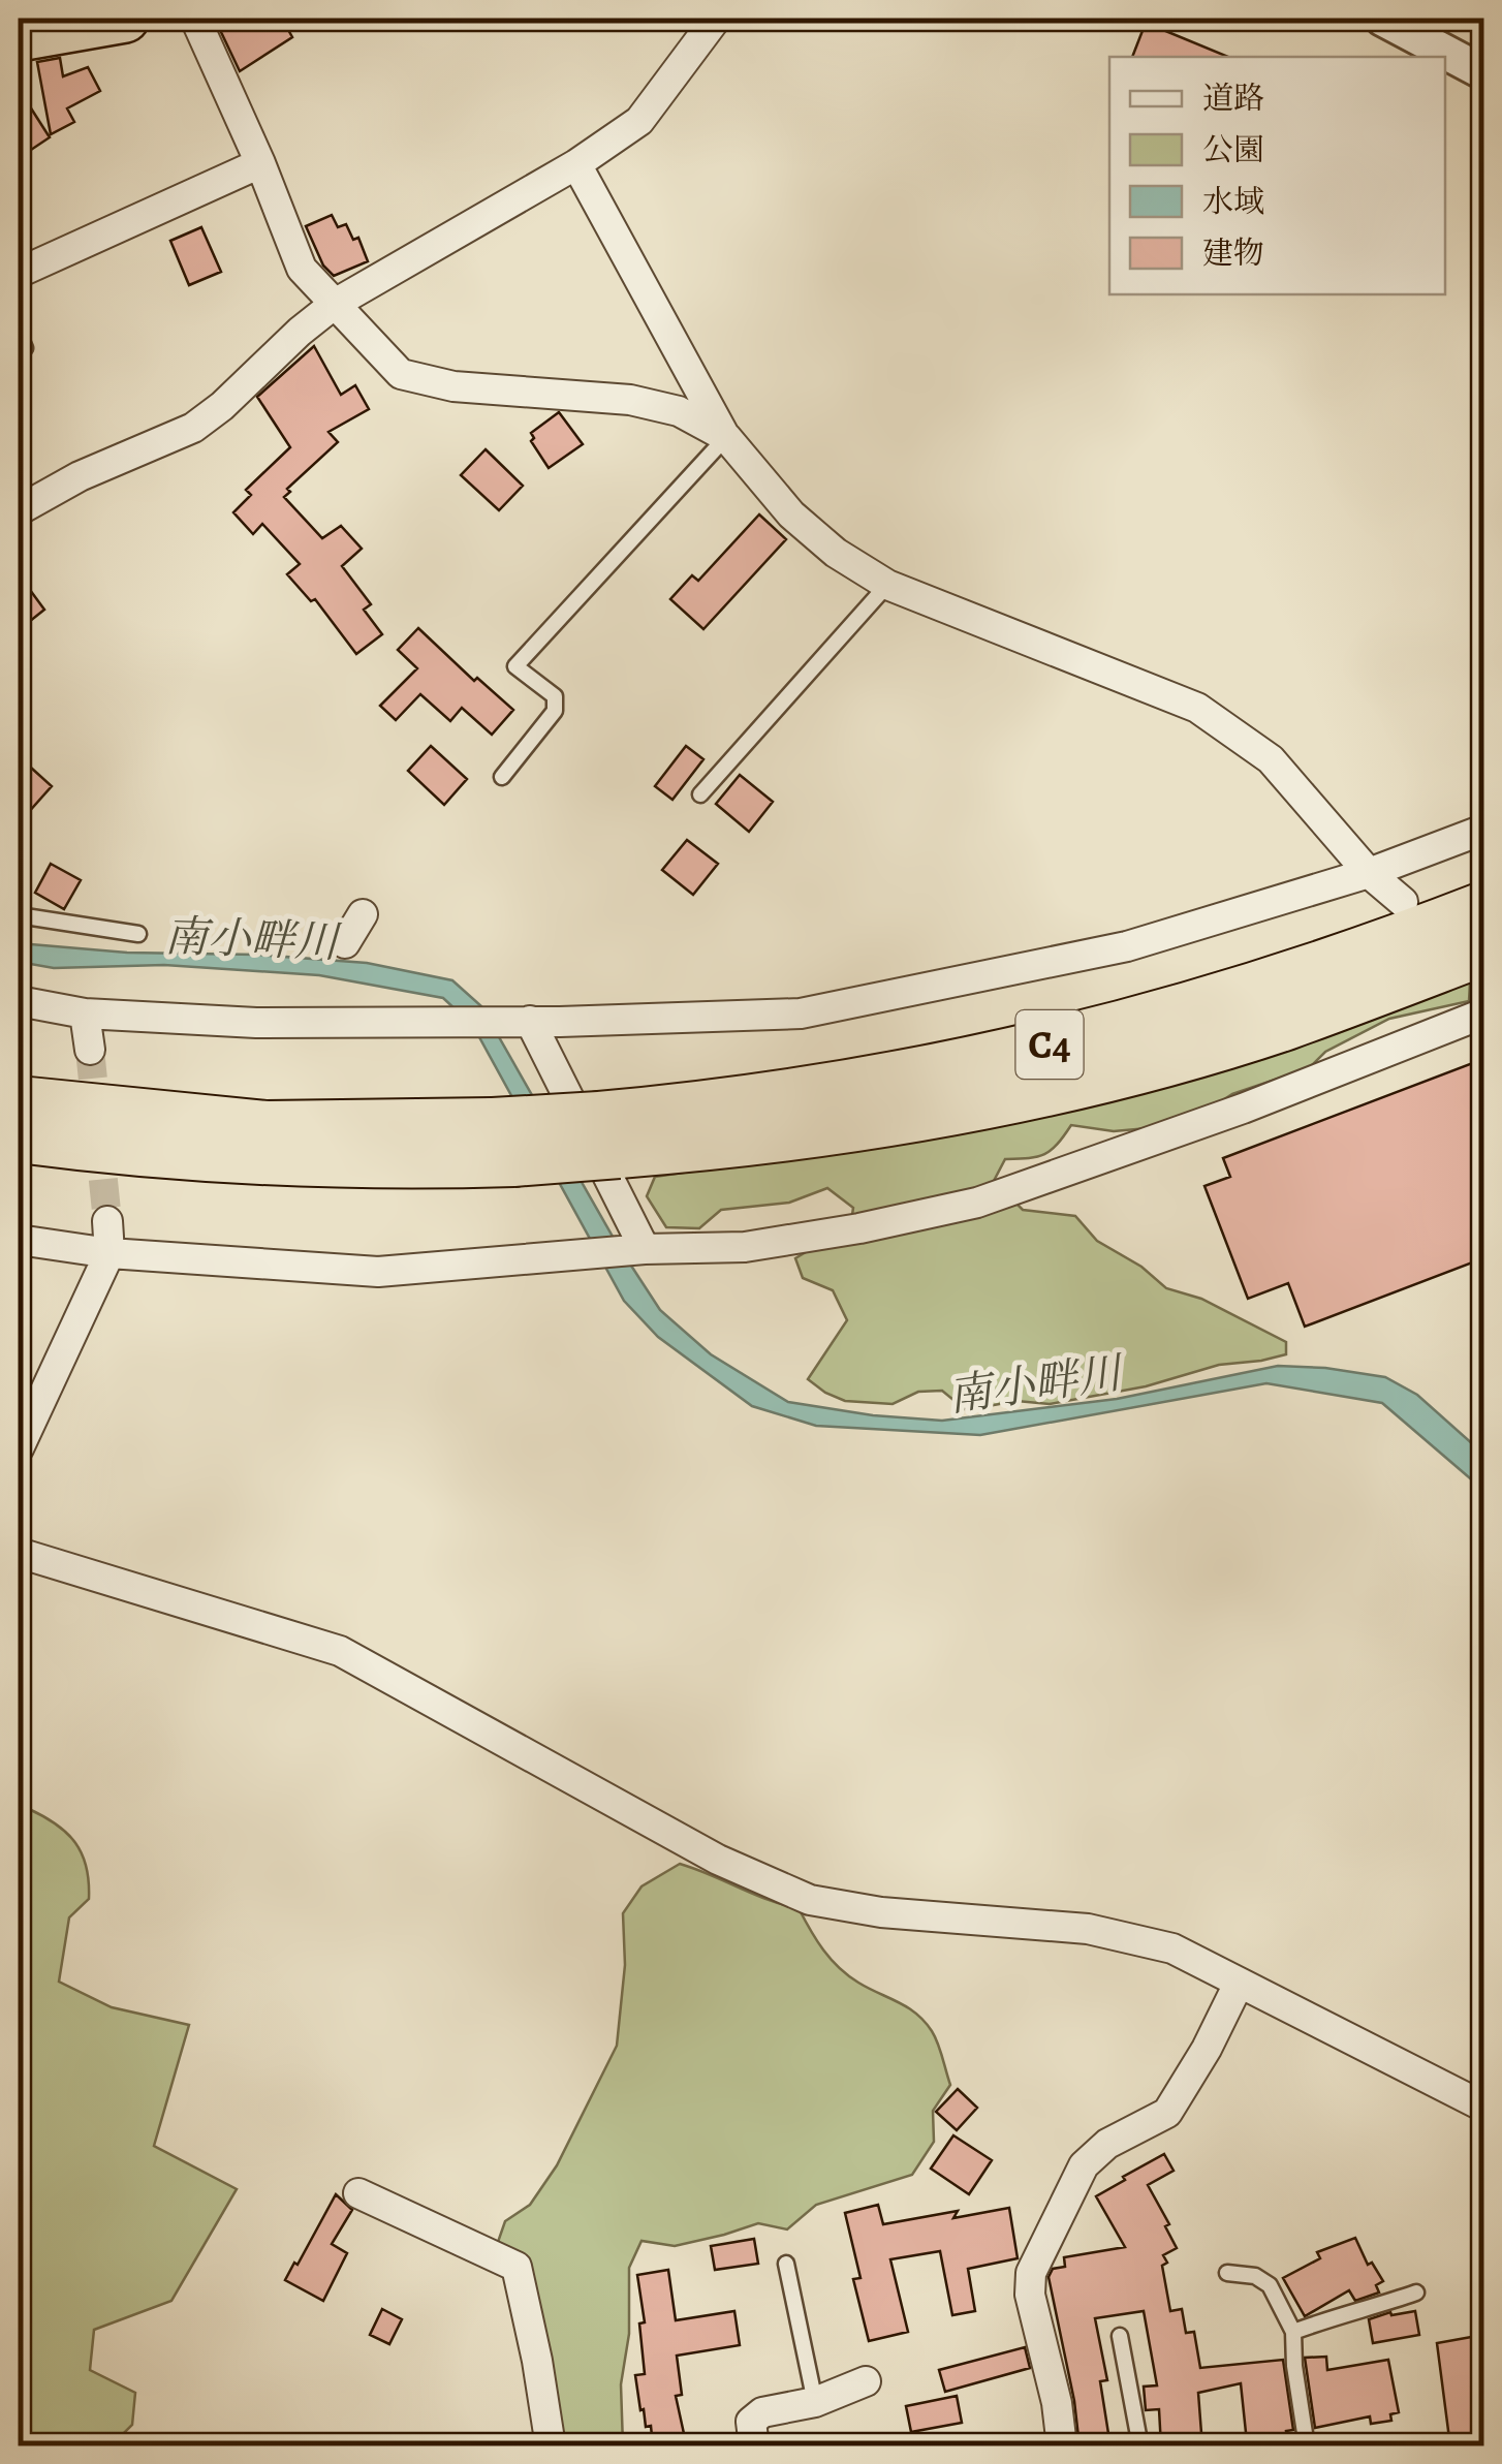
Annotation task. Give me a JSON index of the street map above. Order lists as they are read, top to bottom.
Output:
{
  "streets": {
    "highway": ["C4"]
  },
  "water": ["南小畔川"],
  "legend": [
    "道路",
    "公園",
    "水域",
    "建物"
  ]
}
